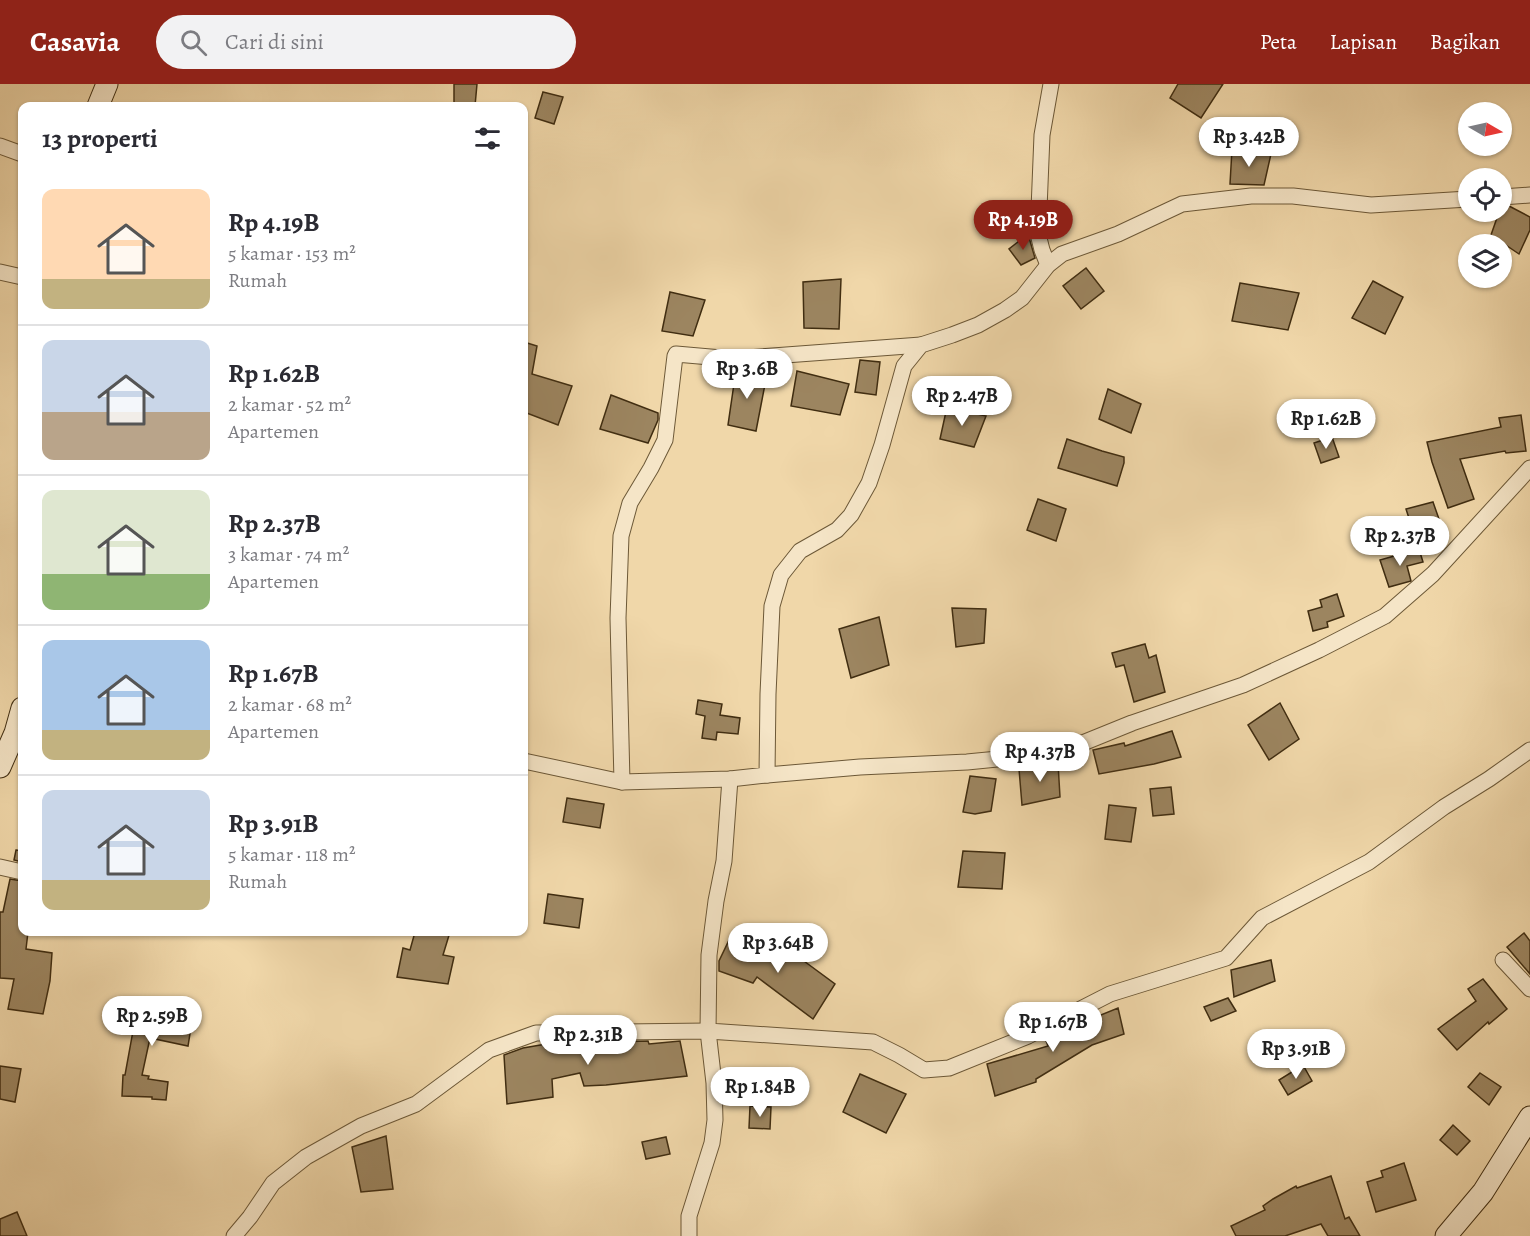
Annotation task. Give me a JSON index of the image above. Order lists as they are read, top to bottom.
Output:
{
  "north": "right",
  "page": {
    "header": "Casavia",
    "search": "Cari di sini",
    "nav": ["Peta", "Lapisan", "Bagikan"],
    "heading": "13 properti",
    "price": [
      "Rp 3.42B",
      "Rp 4.19B",
      "Rp 3.6B",
      "Rp 2.47B",
      "Rp 1.62B",
      "Rp 2.37B",
      "Rp 4.37B",
      "Rp 3.64B",
      "Rp 2.59B",
      "Rp 1.67B",
      "Rp 2.31B",
      "Rp 3.91B",
      "Rp 1.84B"
    ],
    "list": [
      {
        "name": "Rp 4.19B",
        "note": "5 kamar · 153 m² · Rumah"
      },
      {
        "name": "Rp 1.62B",
        "note": "2 kamar · 52 m² · Apartemen"
      },
      {
        "name": "Rp 2.37B",
        "note": "3 kamar · 74 m² · Apartemen"
      },
      {
        "name": "Rp 1.67B",
        "note": "2 kamar · 68 m² · Apartemen"
      },
      {
        "name": "Rp 3.91B",
        "note": "5 kamar · 118 m² · Rumah"
      }
    ]
  }
}
